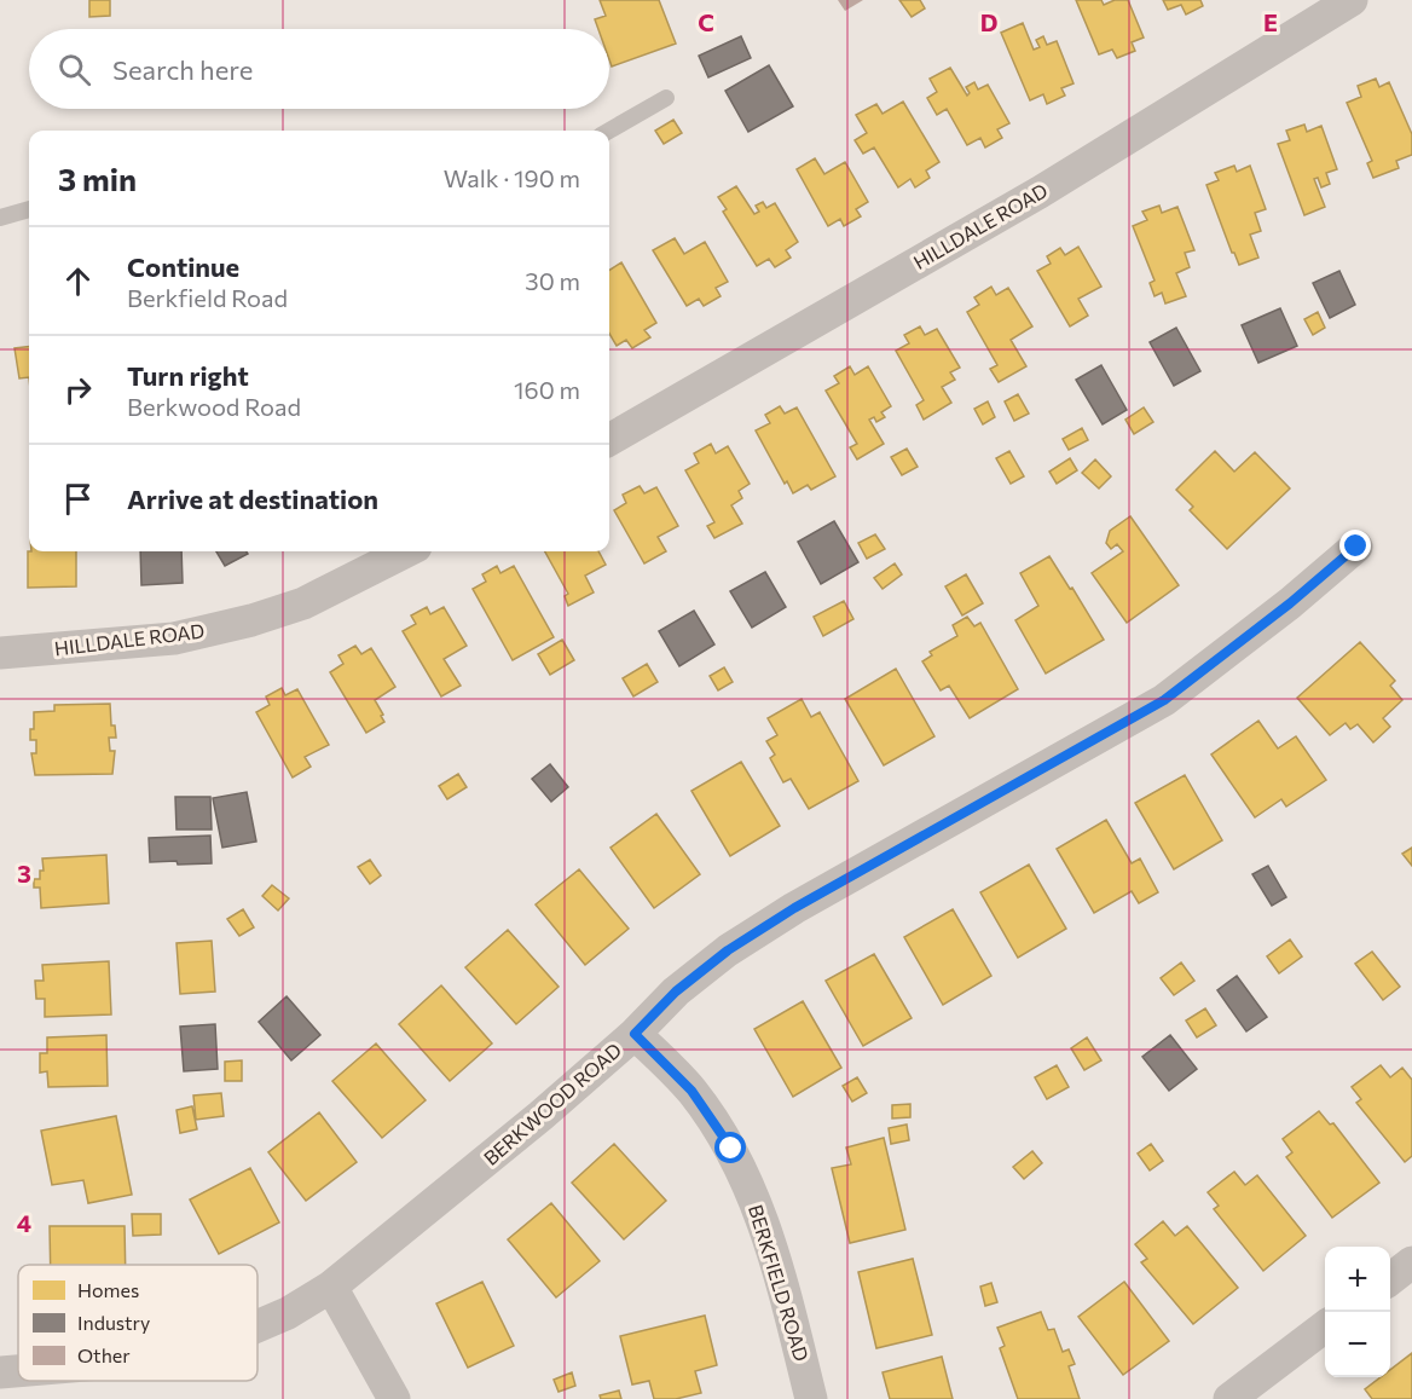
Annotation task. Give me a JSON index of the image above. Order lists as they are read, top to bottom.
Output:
{
  "streets": {
    "street": ["HILLDALE ROAD", "BERKWOOD ROAD", "BERKFIELD ROAD"]
  },
  "crossings": [
    ["BERKWOOD ROAD", "BERKFIELD ROAD"]
  ],
  "legend": ["Homes", "Industry", "Other"],
  "page": {
    "search": "Search here",
    "heading": ["3 min", "Walk · 190 m"],
    "list": [
      ["Continue", "Berkfield Road", "30 m"],
      ["Turn right", "Berkwood Road", "160 m"],
      "Arrive at destination"
    ],
    "map_buttons": ["+", "−"]
  },
  "grid": {
    "columns": ["C", "D", "E"],
    "rows": ["3", "4"]
  }
}
